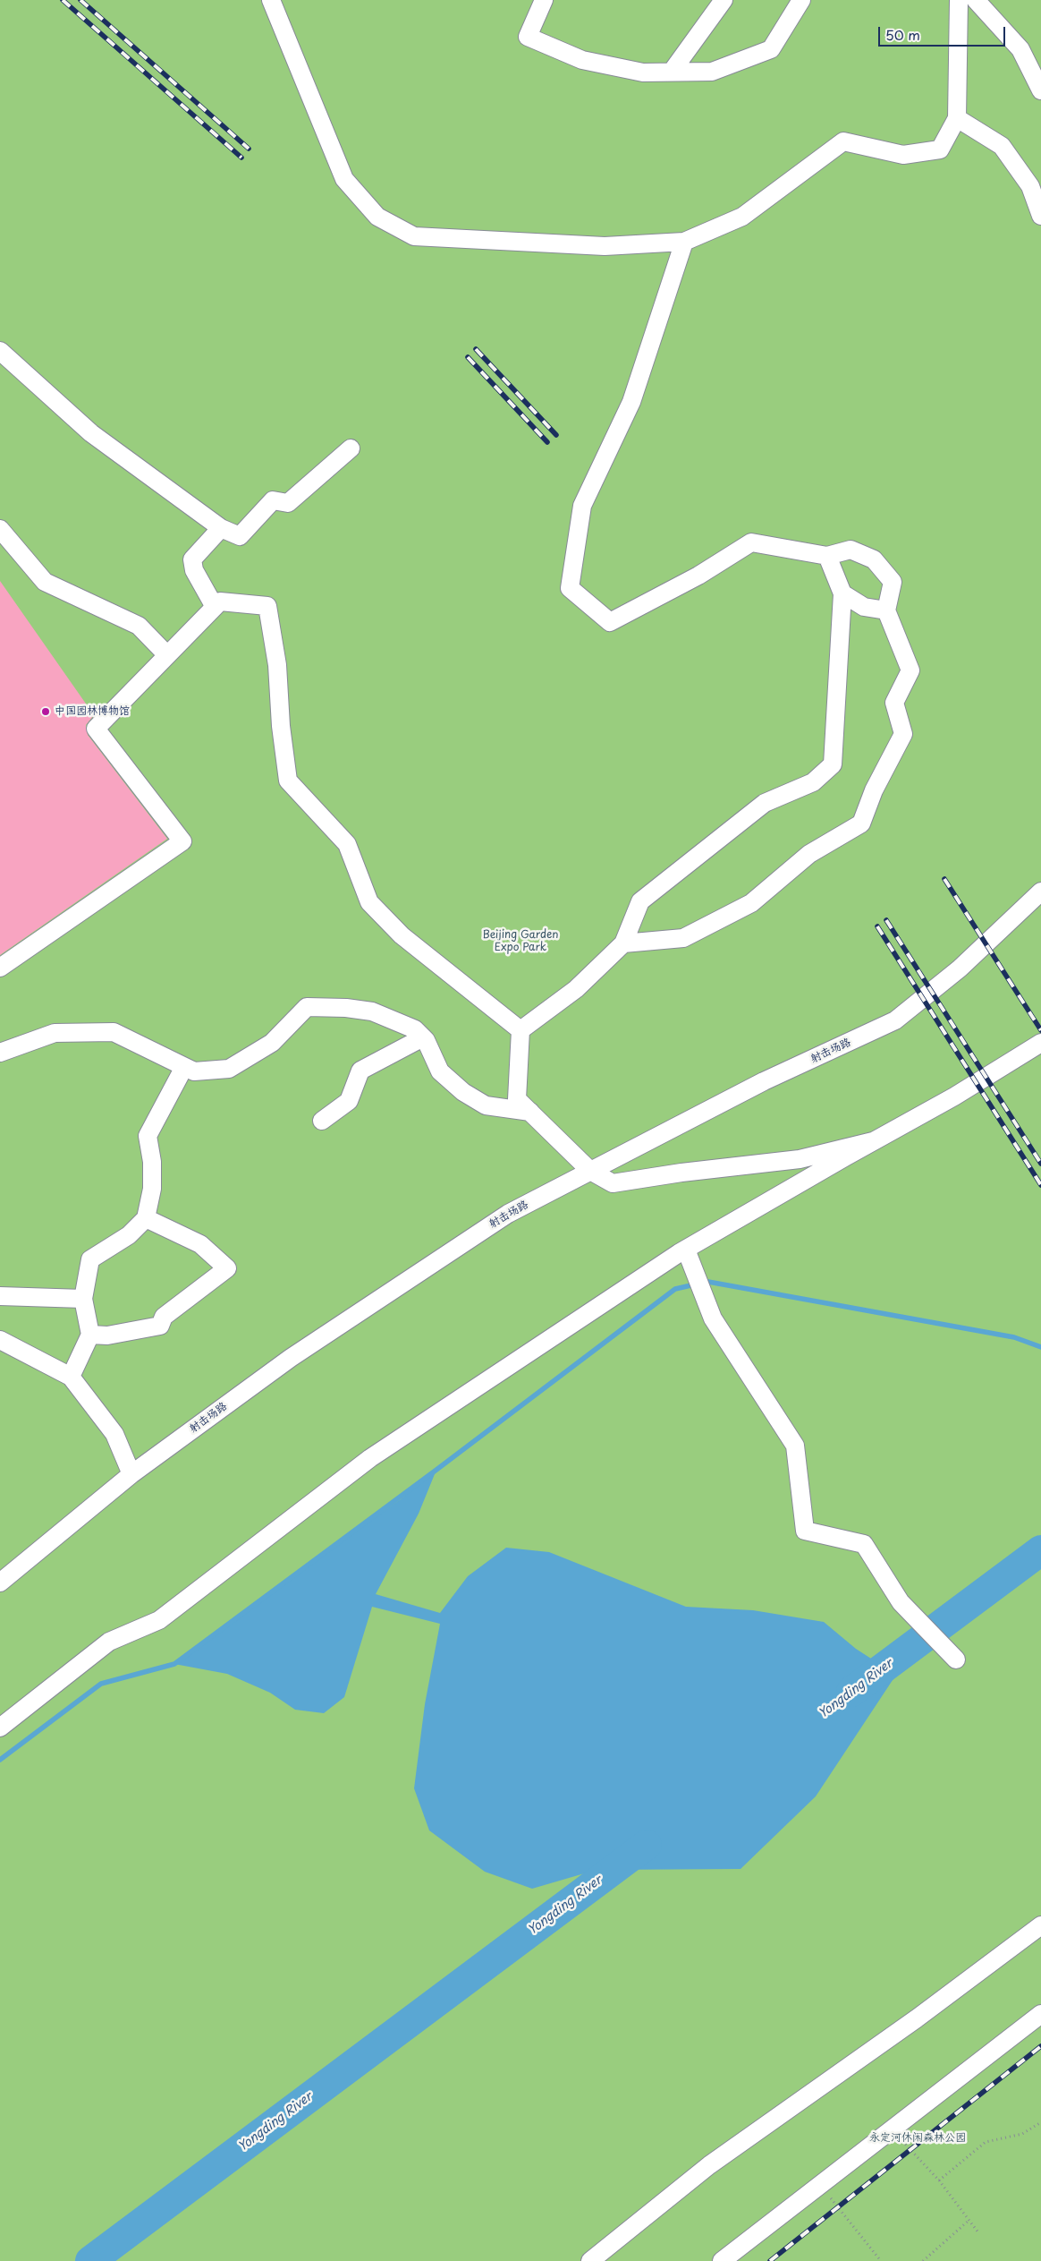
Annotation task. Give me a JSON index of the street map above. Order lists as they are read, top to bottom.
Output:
{
  "streets": {
    "street": ["射击场路"]
  },
  "water": ["Yongding River"],
  "parks": ["Beijing Garden Expo Park", "永定河休闲森林公园"],
  "places": ["中国园林博物馆"],
  "scale_bar": "50 m"
}
